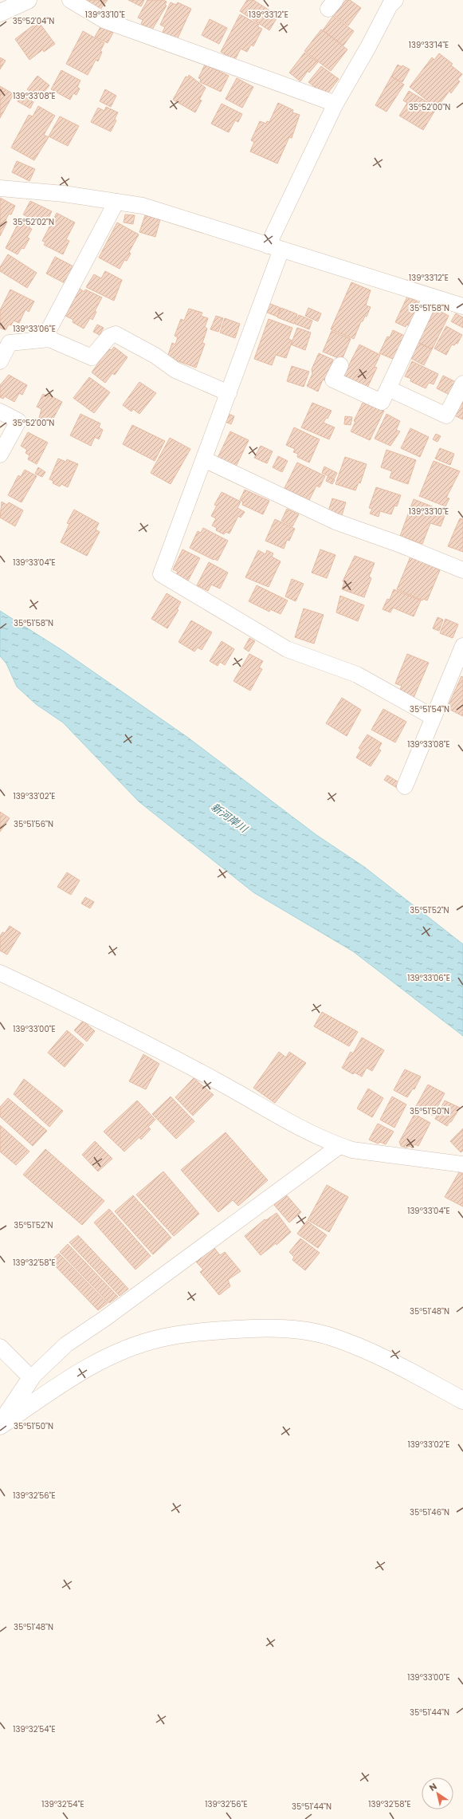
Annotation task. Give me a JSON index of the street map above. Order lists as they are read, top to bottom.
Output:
{
  "water": ["新河岸川"],
  "north": "top left",
  "coordinates": [
    "139°33'12\"E",
    "139°33'10\"E",
    "35°52'04\"N",
    "139°33'14\"E",
    "139°33'08\"E",
    "35°52'00\"N",
    "35°52'02\"N",
    "35°51'58\"N",
    "139°33'06\"E",
    "139°33'04\"E",
    "35°51'54\"N",
    "139°33'02\"E",
    "35°51'56\"N",
    "35°51'52\"N",
    "139°33'00\"E",
    "35°51'50\"N",
    "139°32'58\"E",
    "35°51'48\"N",
    "139°32'56\"E",
    "35°51'46\"N",
    "35°51'44\"N",
    "139°32'54\"E"
  ]
}
